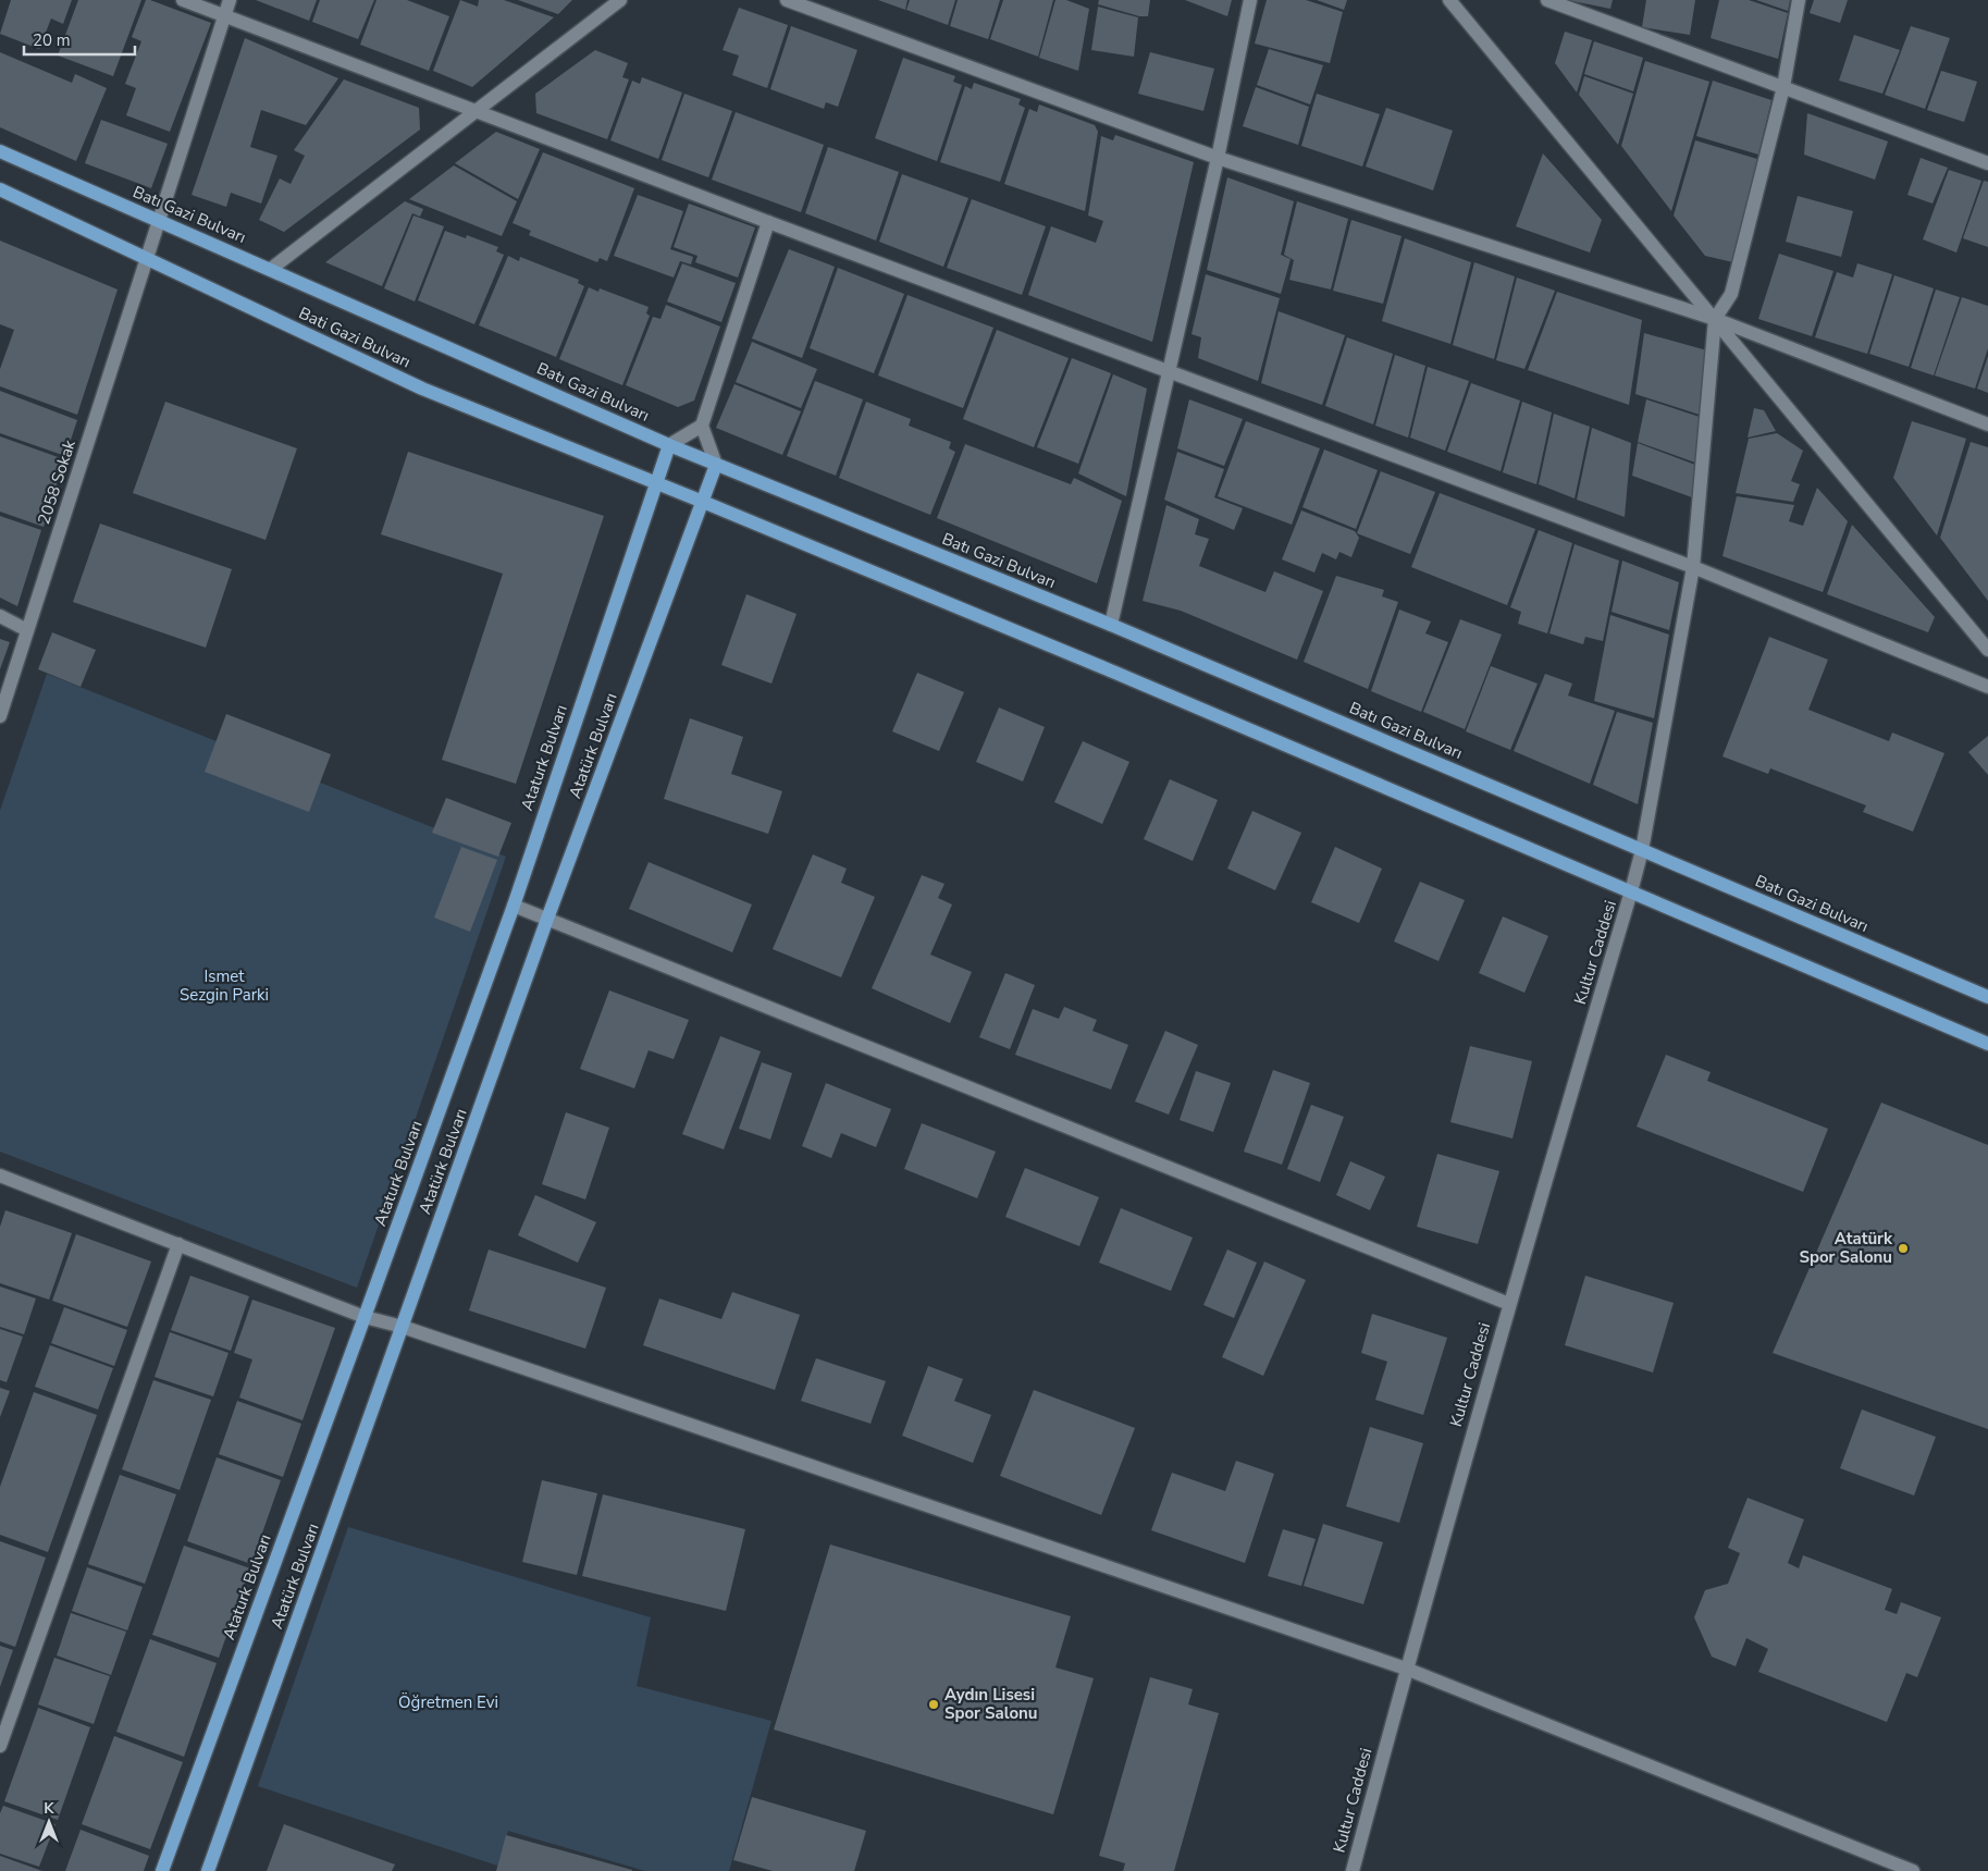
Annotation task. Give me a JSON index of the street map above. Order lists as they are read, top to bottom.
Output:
{
  "streets": {
    "main road": [
      "Batı Gazi Bulvarı",
      "Bati Gazi Bulvarı",
      "Atatürk Bulvarı",
      "Ataturk Bulvarı"
    ],
    "street": ["2058 Sokak", "Kultur Caddesi"]
  },
  "crossings": [
    ["Batı Gazi Bulvarı", "2058 Sokak"],
    ["Batı Gazi Bulvarı", "Atatürk Bulvarı"],
    ["Batı Gazi Bulvarı", "Ataturk Bulvarı"],
    ["Batı Gazi Bulvarı", "Kultur Caddesi"],
    ["Bati Gazi Bulvarı", "2058 Sokak"],
    ["Bati Gazi Bulvarı", "Atatürk Bulvarı"],
    ["Bati Gazi Bulvarı", "Ataturk Bulvarı"]
  ],
  "parks": ["Ismet Sezgin Parki", "Öğretmen Evi"],
  "places": ["Atatürk Spor Salonu", "Aydın Lisesi Spor Salonu"],
  "scale_bar": "20 m",
  "north": "top"
}
